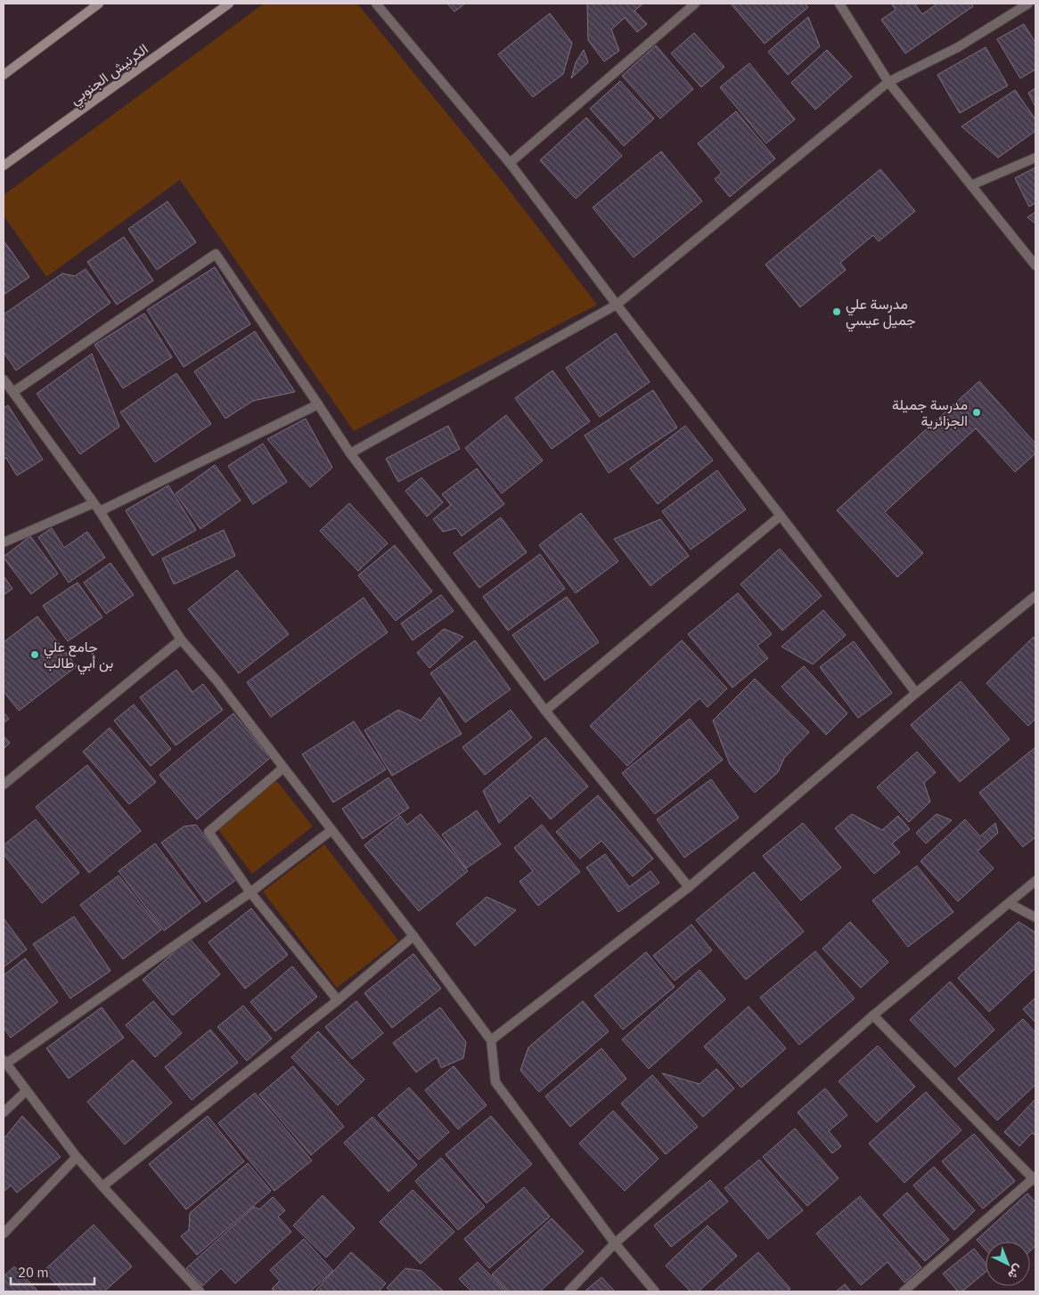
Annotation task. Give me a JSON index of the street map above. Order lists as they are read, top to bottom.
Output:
{
  "streets": {
    "main road": ["الكرنيش الجنوبي"]
  },
  "places": ["مدرسة علي جميل عيسي", "مدرسة جميلة الجزائرية", "جامع علي بن أبي طالب"],
  "scale_bar": "20 m",
  "north": "bottom right"
}
